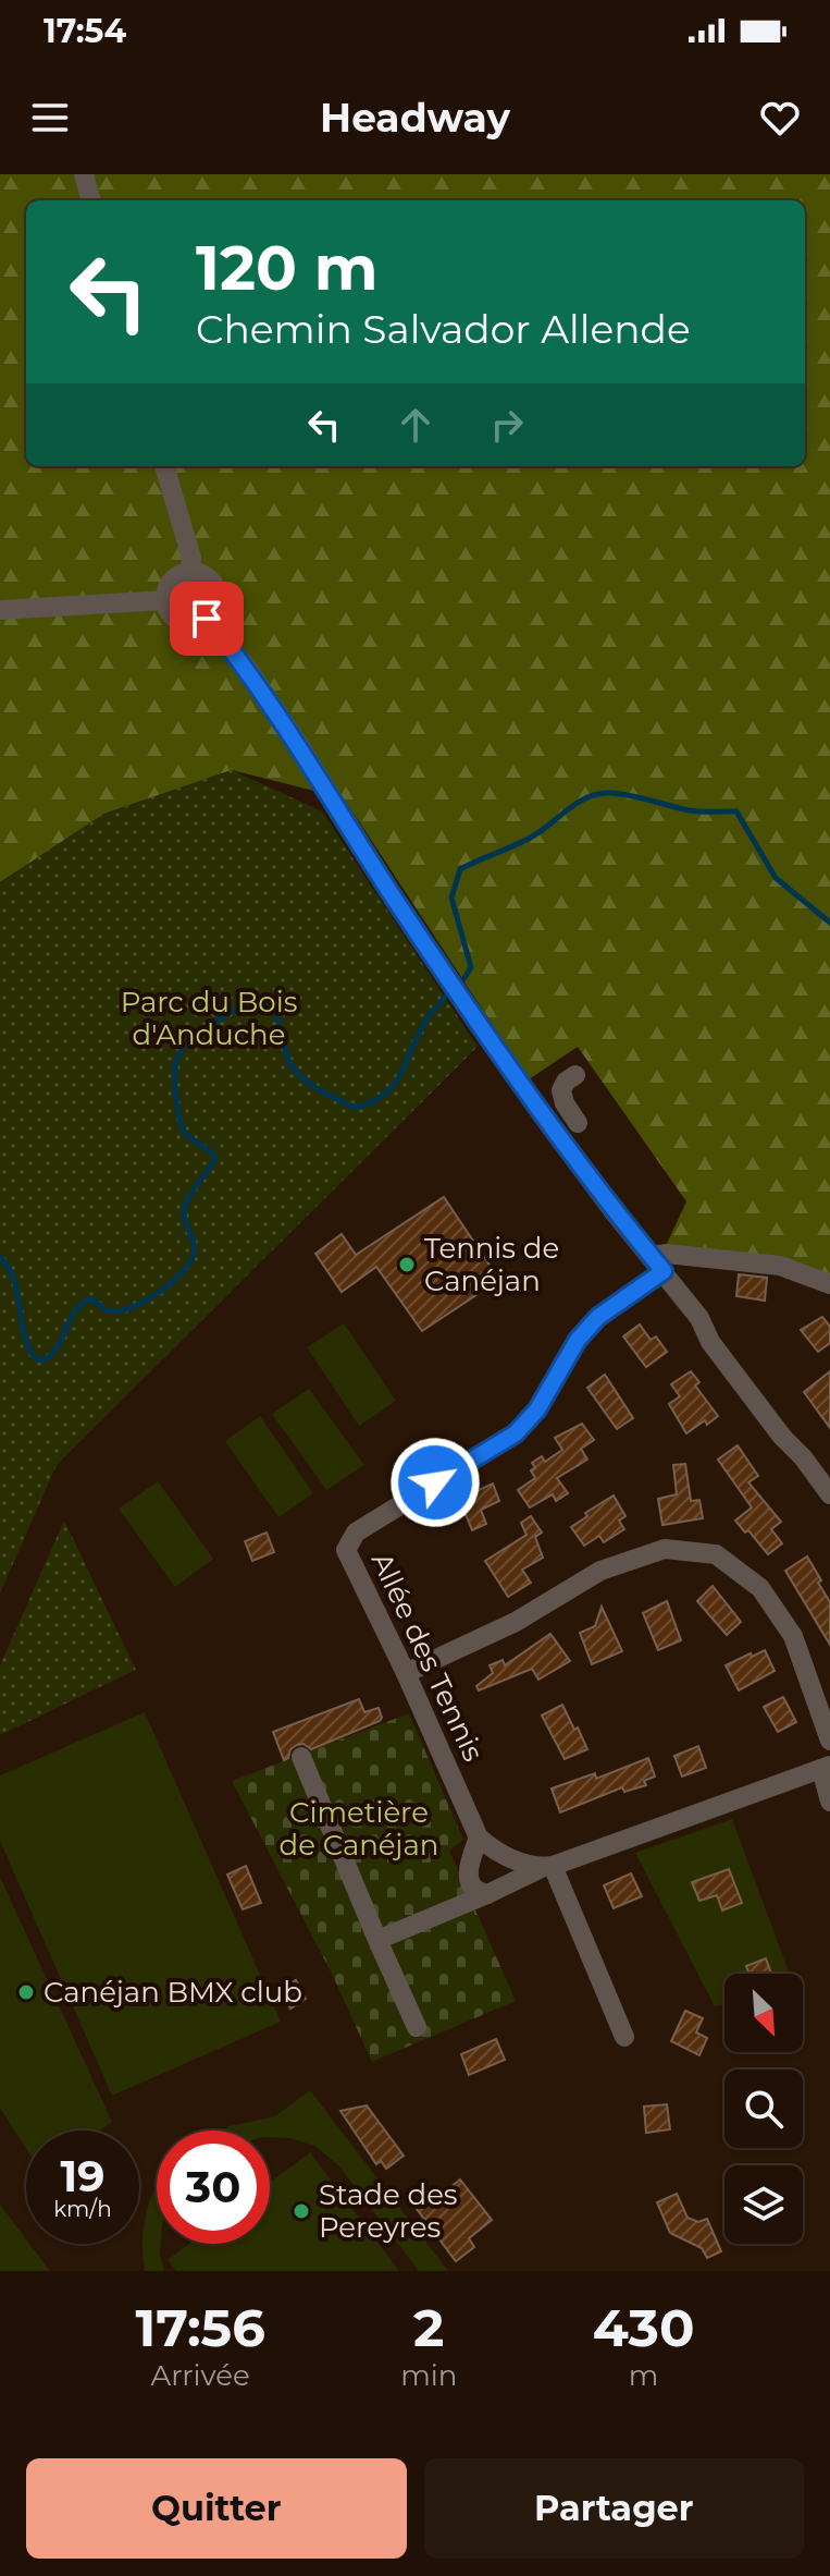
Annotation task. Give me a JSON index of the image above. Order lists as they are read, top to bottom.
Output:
{
  "streets": {
    "street": ["Allée des Tennis"]
  },
  "parks": ["Parc du Bois d'Anduche", "Cimetière de Canéjan"],
  "places": ["Tennis de Canéjan", "Canéjan BMX club", "Stade des Pereyres"],
  "north": "bottom right",
  "page": {
    "status": "17:54",
    "header": "Headway",
    "turn": ["120 m", "Chemin Salvador Allende"],
    "speed": "19 km/h",
    "limit": "30",
    "eta": [
      "17:56",
      "Arrivée",
      "2",
      "min",
      "430",
      "m"
    ],
    "buttons": ["Quitter", "Partager"]
  }
}
